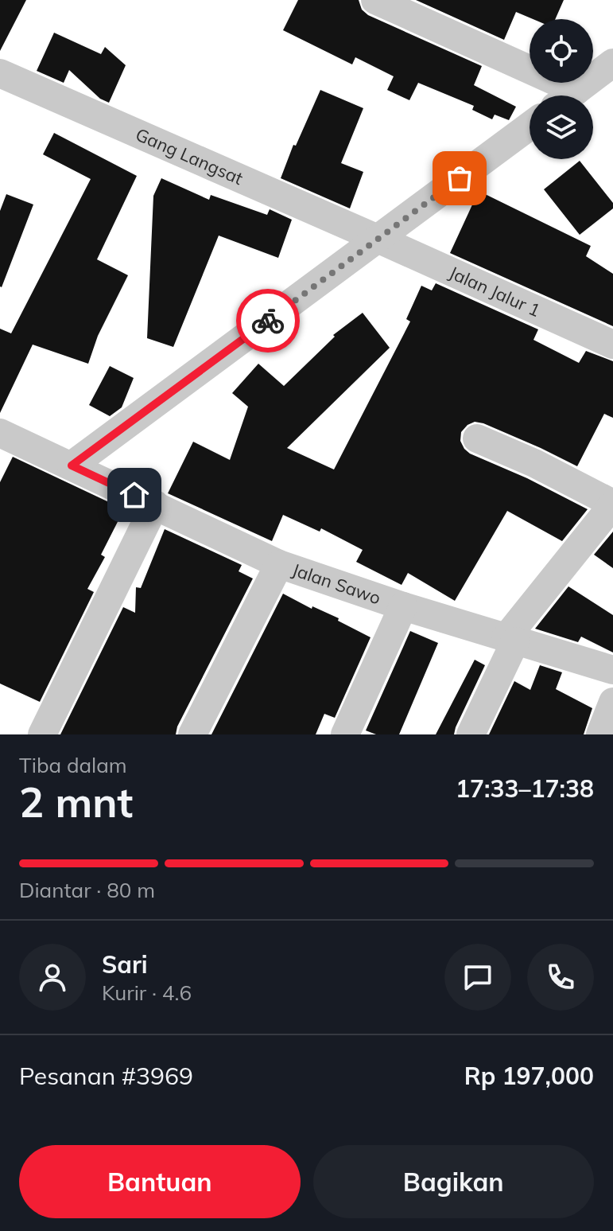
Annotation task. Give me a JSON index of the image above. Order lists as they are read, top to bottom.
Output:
{
  "streets": {
    "street": ["Gang Langsat", "Jalan Jalur 1", "Jalan Sawo"]
  },
  "crossings": [
    ["Gang Langsat", "Jalan Jalur 1"]
  ],
  "page": {
    "heading": ["2 mnt", "Tiba dalam", "17:33–17:38"],
    "panel": [
      "Sari",
      "Kurir · 4.6",
      "Pesanan #3969",
      "Rp 197,000"
    ],
    "bar": "Diantar · 80 m",
    "buttons": ["Bantuan", "Bagikan"]
  }
}
